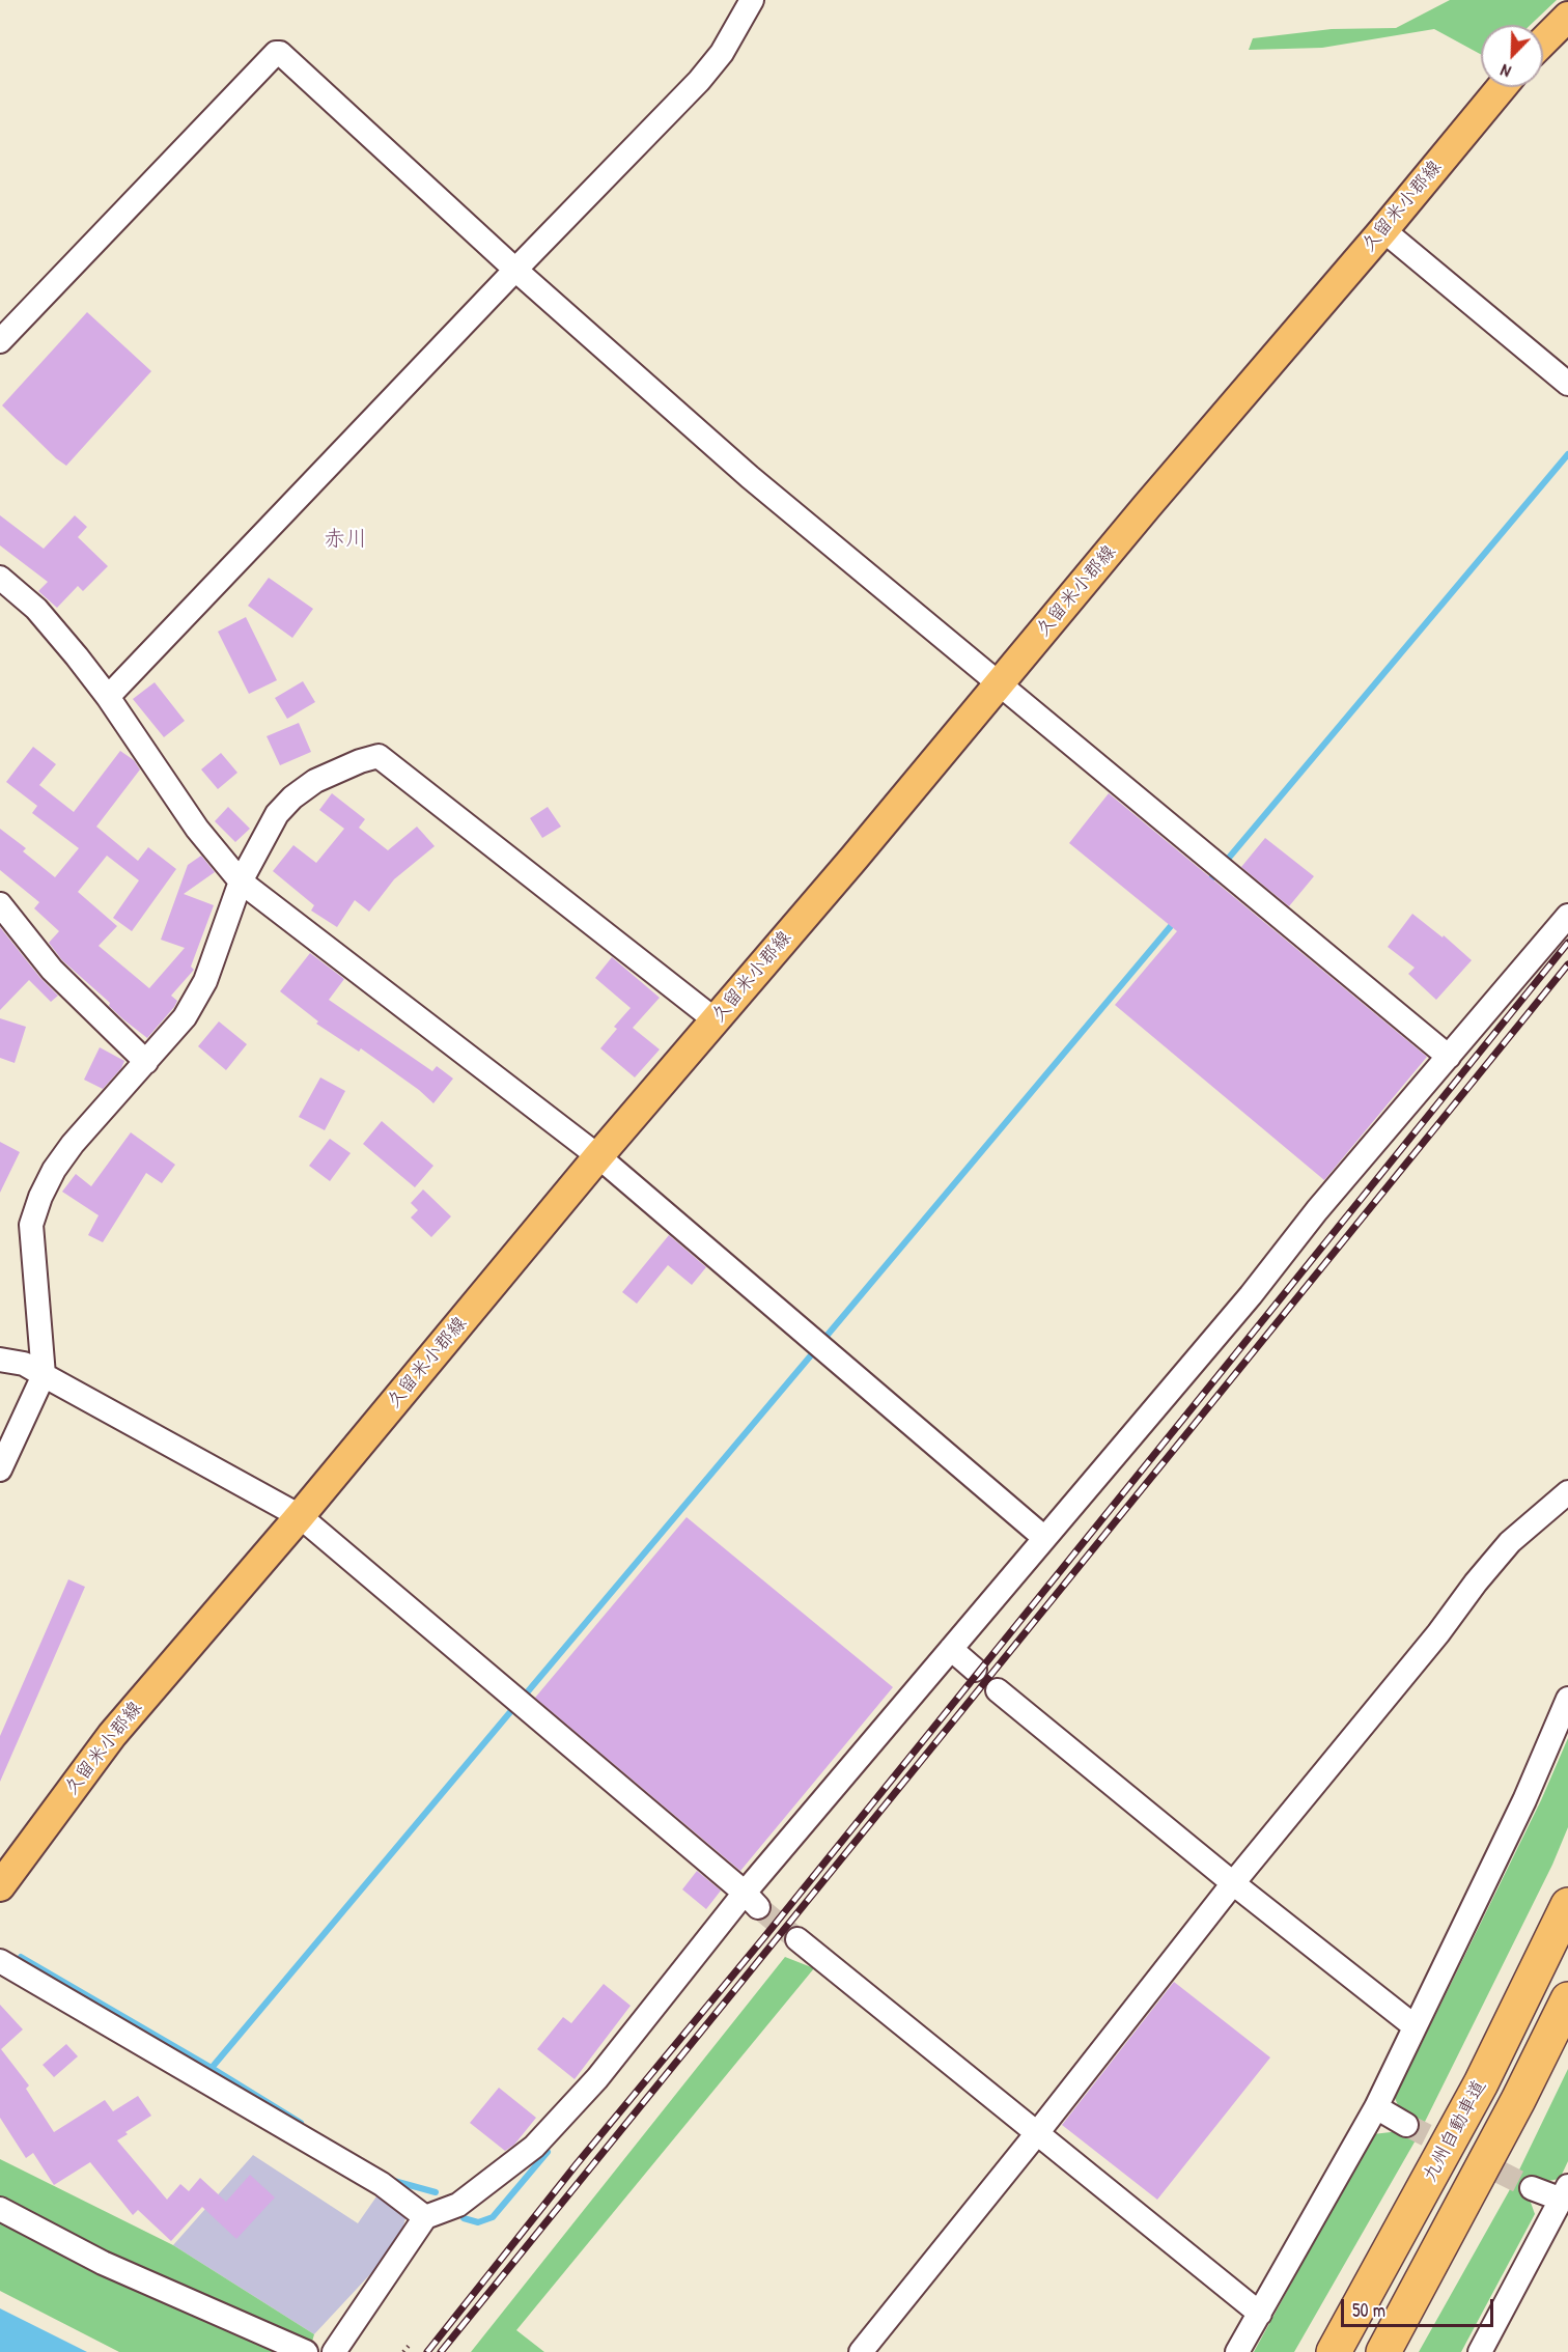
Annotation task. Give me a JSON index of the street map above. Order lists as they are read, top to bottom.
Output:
{
  "streets": {
    "highway": ["九州自動車道"],
    "main road": ["久留米小郡線"]
  },
  "districts": ["赤川"],
  "scale_bar": "50 m",
  "north": "bottom left"
}
